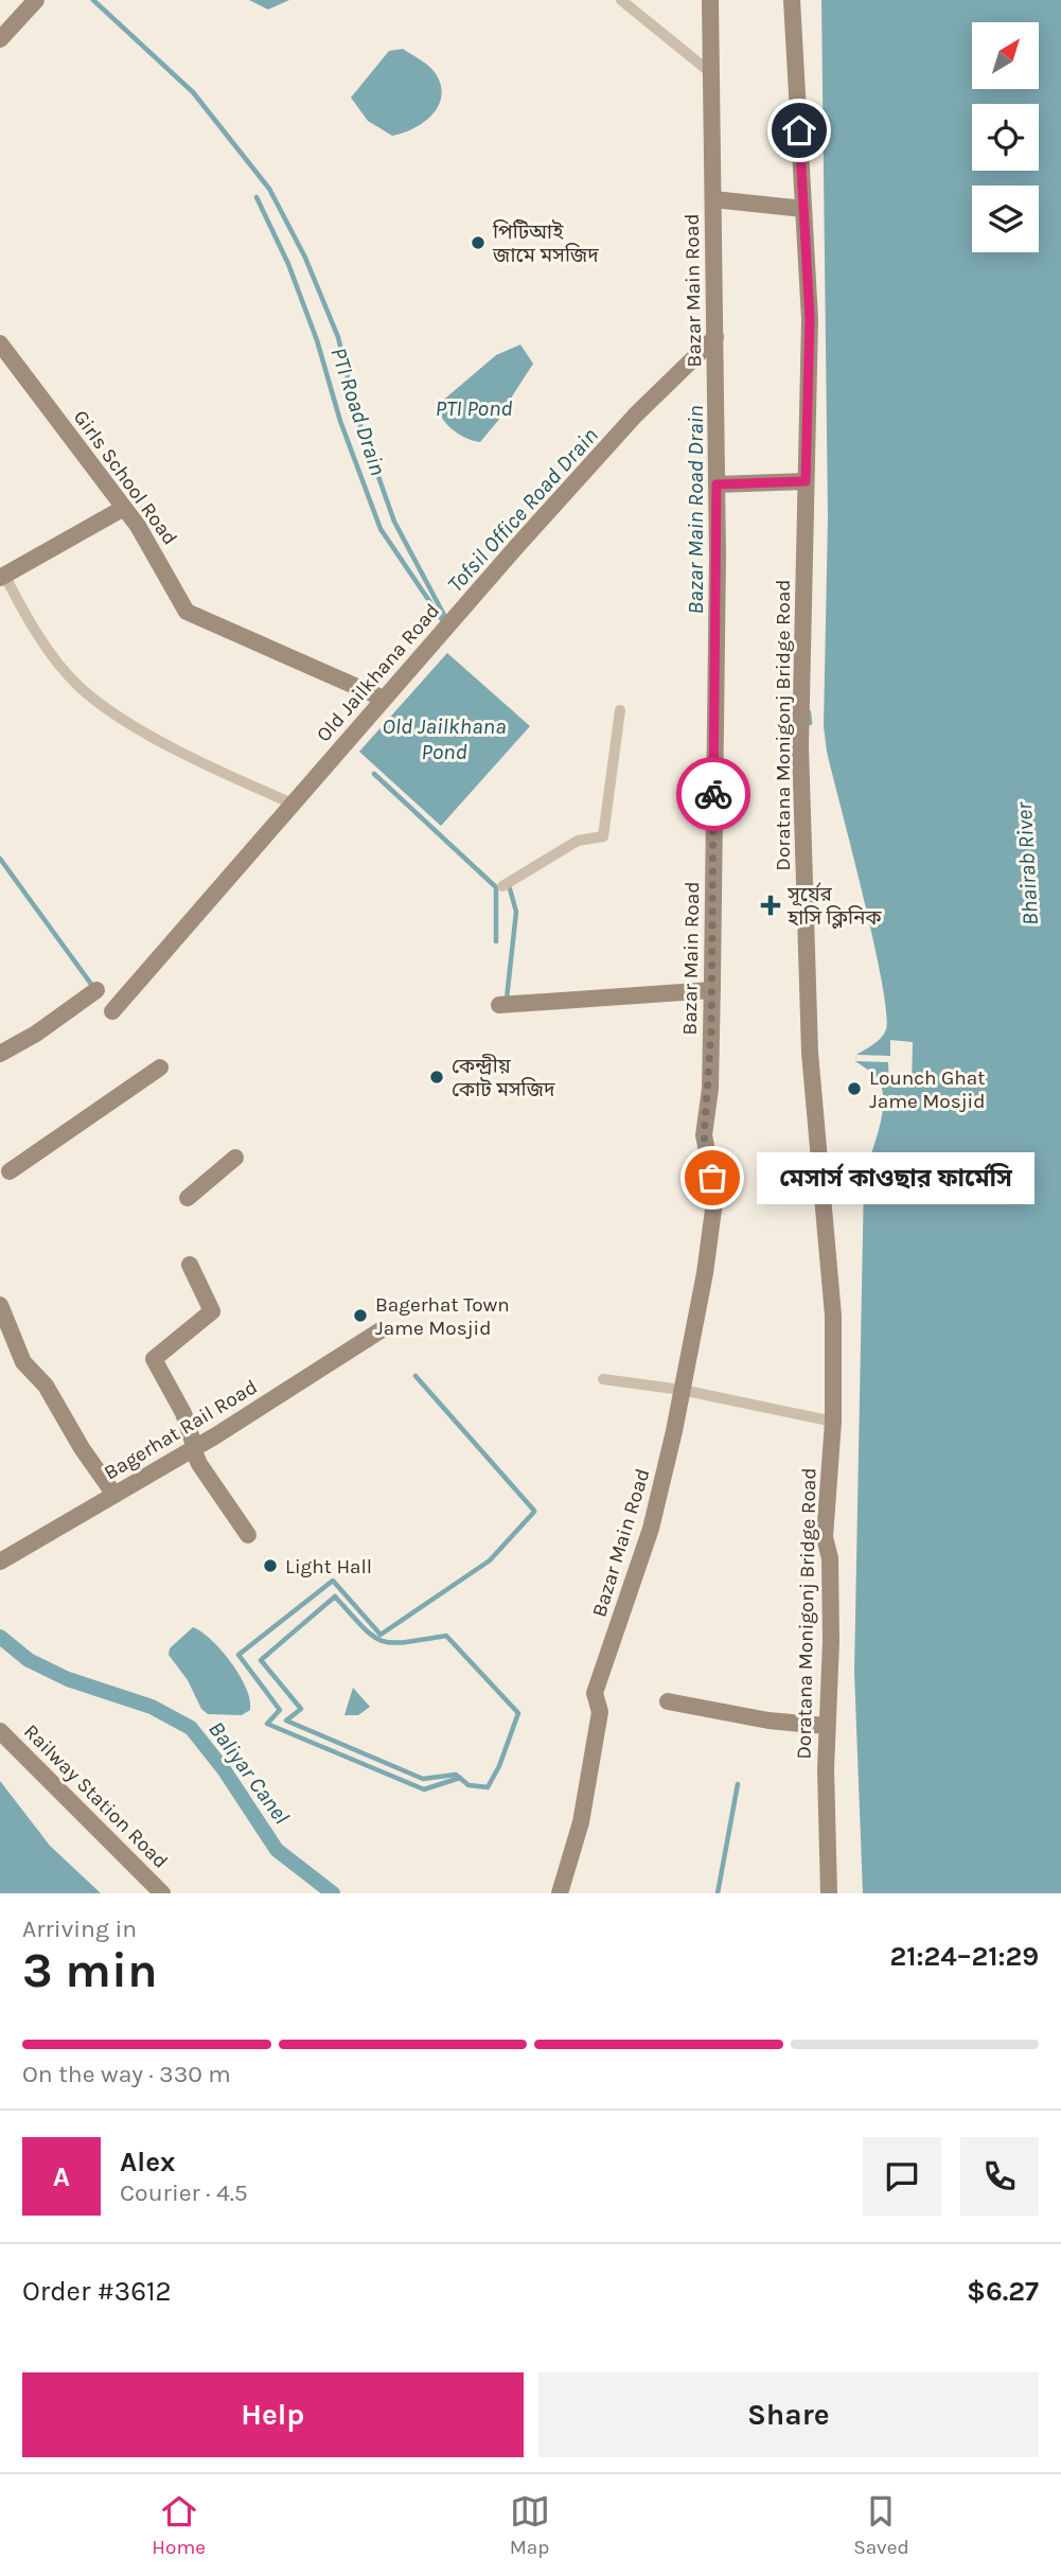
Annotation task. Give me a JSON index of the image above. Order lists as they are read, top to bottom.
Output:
{
  "streets": {
    "street": [
      "Bazar Main Road",
      "Girls School Road",
      "Old Jailkhana Road",
      "Doratana Monigonj Bridge Road",
      "Bagerhat Rail Road",
      "Railway Station Road"
    ]
  },
  "crossings": [
    ["Bazar Main Road", "Old Jailkhana Road"],
    ["Girls School Road", "Old Jailkhana Road"]
  ],
  "water": [
    "PTI Pond",
    "PTI Road Drain",
    "Tofsil Office Road Drain",
    "Bazar Main Road Drain",
    "Old Jailkhana Pond",
    "Bhairab River",
    "Baliyar Canel"
  ],
  "places": {
    "other": [
      "পিটিআই জামে মসজিদ",
      "কেন্দ্রীয় কোট মসজিদ",
      "Lounch Ghat Jame Mosjid",
      "মেসার্স কাওছার ফার্মেসি",
      "Bagerhat Town Jame Mosjid",
      "Light Hall"
    ],
    "health": ["সূর্যের হাসি ক্লিনিক"]
  },
  "north": "top right",
  "page": {
    "bubble": "মেসার্স কাওছার ফার্মেসি",
    "heading": ["3 min", "Arriving in", "21:24–21:29"],
    "panel": [
      "Alex",
      "Courier · 4.5",
      "Order #3612",
      "$6.27"
    ],
    "bar": "On the way · 330 m",
    "round": "A",
    "buttons": ["Help", "Share"],
    "tabs": ["Home", "Map", "Saved"]
  }
}
